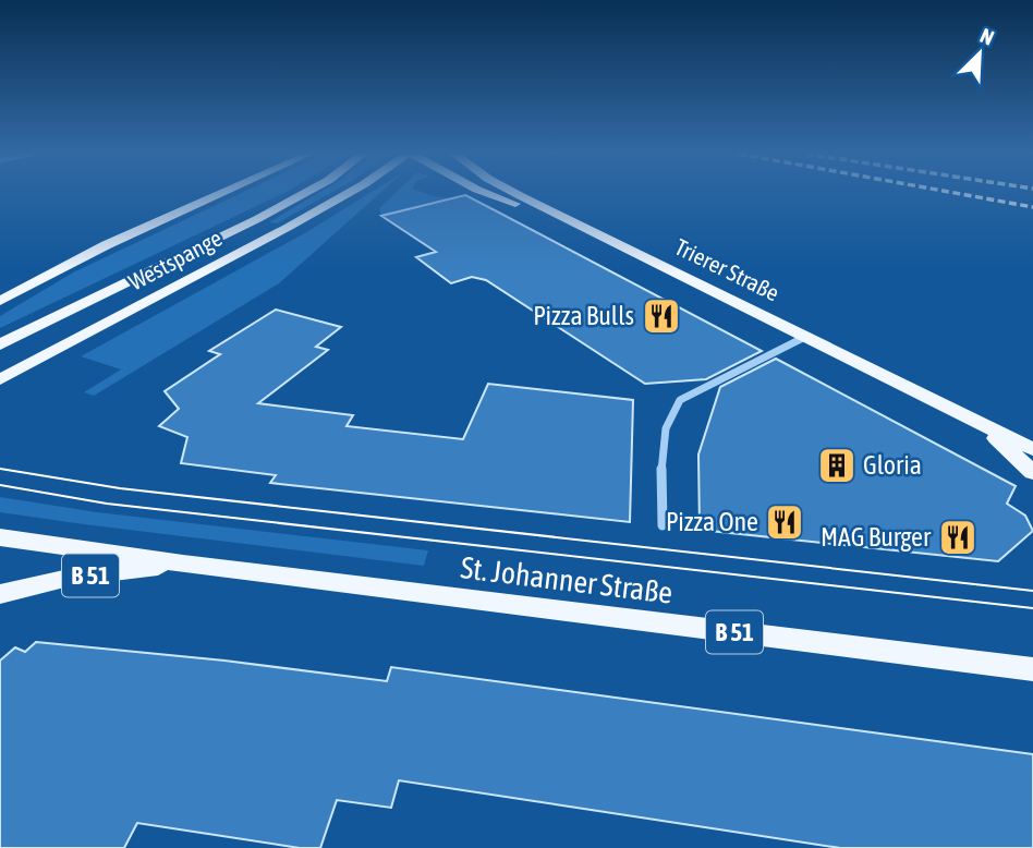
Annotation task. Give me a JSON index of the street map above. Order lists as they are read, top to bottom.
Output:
{
  "streets": {
    "main road": [
      "Westspange",
      "Trierer Straße",
      "B 51",
      "St. Johanner Straße"
    ]
  },
  "places": {
    "restaurant": ["Pizza Bulls", "Pizza One", "MAG Burger"],
    "building": ["Gloria"]
  },
  "north": "top right"
}
